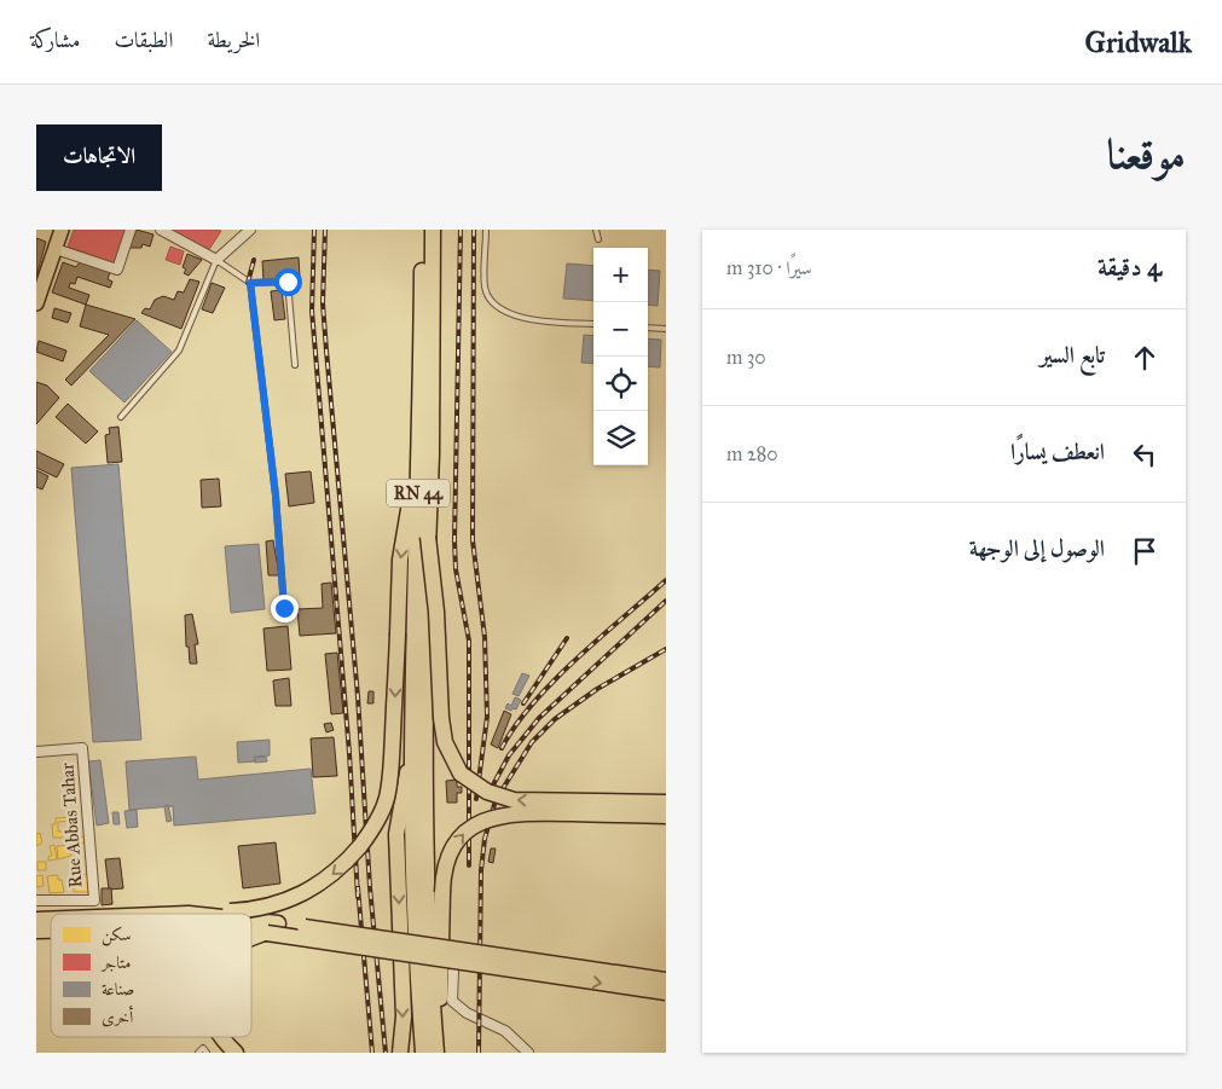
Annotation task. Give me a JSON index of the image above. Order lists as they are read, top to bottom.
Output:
{
  "streets": {
    "highway": ["RN 44"],
    "street": ["Rue Abbas Tahar"]
  },
  "legend": [
    "سكن",
    "متاجر",
    "صناعة",
    "أخرى"
  ],
  "page": {
    "header": "Gridwalk",
    "nav": ["الخريطة", "الطبقات", "مشاركة"],
    "title": "موقعنا",
    "buttons": "الاتجاهات",
    "heading": ["4 دقيقة", "سيرًا · 310 m"],
    "map_buttons": ["+", "−"],
    "list": [
      ["تابع السير", "30 m"],
      ["انعطف يسارًا", "280 m"],
      "الوصول إلى الوجهة"
    ]
  }
}
